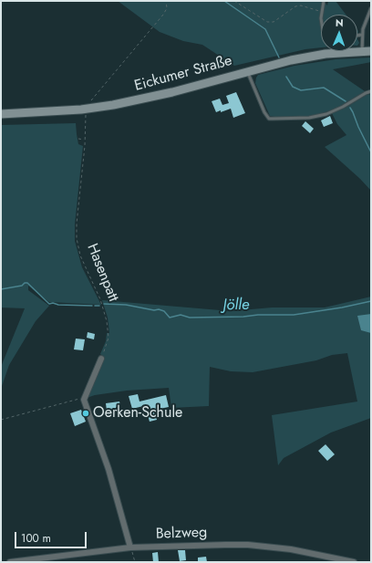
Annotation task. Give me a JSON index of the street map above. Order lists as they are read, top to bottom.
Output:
{
  "streets": {
    "main road": ["Eickumer Straße"],
    "street": ["Belzweg"],
    "path": ["Hasenpatt"]
  },
  "crossings": [
    ["Eickumer Straße", "Hasenpatt"]
  ],
  "water": ["Jölle"],
  "places": ["Oerken-Schule"],
  "scale_bar": "100 m",
  "north": "top"
}
